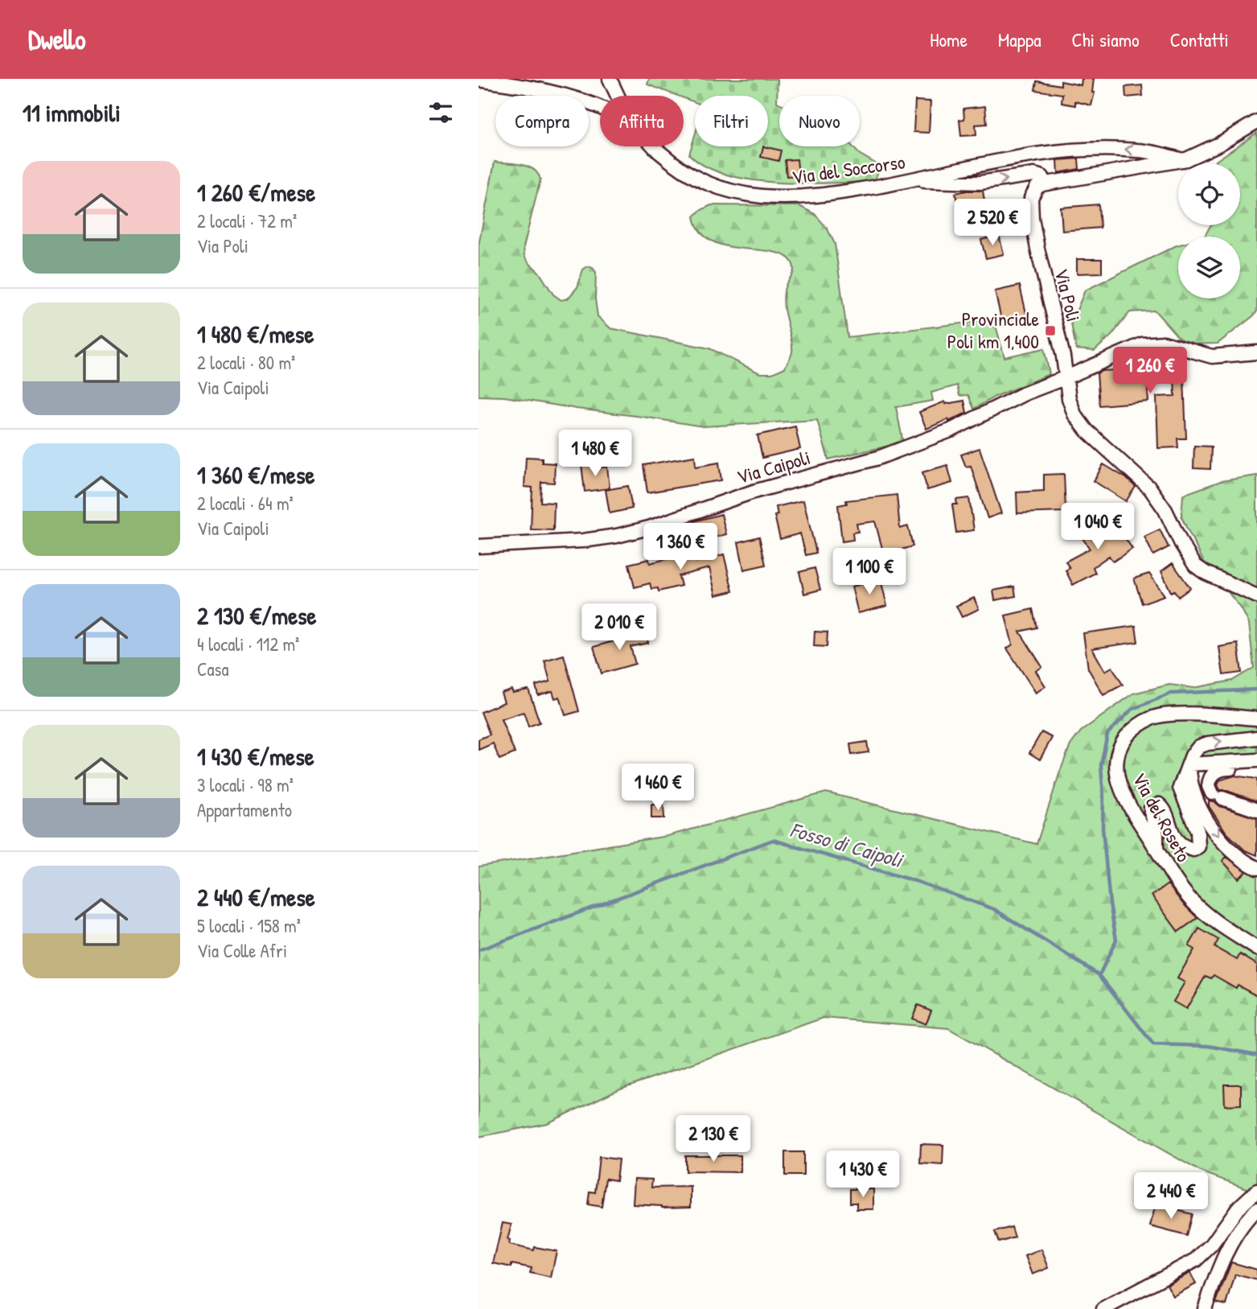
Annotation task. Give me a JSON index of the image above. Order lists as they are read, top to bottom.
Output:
{
  "streets": {
    "street": [
      "Via del Soccorso",
      "Via Poli",
      "Via Caipoli",
      "Via del Roseto"
    ]
  },
  "crossings": [
    ["Via Poli", "Via Caipoli"]
  ],
  "water": ["Fosso di Caipoli"],
  "places": {
    "transit": ["Provinciale Poli km 1,400"]
  },
  "page": {
    "header": "Dwello",
    "nav": [
      "Home",
      "Mappa",
      "Chi siamo",
      "Contatti"
    ],
    "heading": "11 immobili",
    "chip": [
      "Compra",
      "Affitta",
      "Filtri",
      "Nuovo"
    ],
    "list": [
      {
        "name": "1 260 €/mese",
        "note": "2 locali · 72 m² · Via Poli"
      },
      {
        "name": "1 480 €/mese",
        "note": "2 locali · 80 m² · Via Caipoli"
      },
      {
        "name": "1 360 €/mese",
        "note": "2 locali · 64 m² · Via Caipoli"
      },
      {
        "name": "2 130 €/mese",
        "note": "4 locali · 112 m² · Casa"
      },
      {
        "name": "1 430 €/mese",
        "note": "3 locali · 98 m² · Appartamento"
      },
      {
        "name": "2 440 €/mese",
        "note": "5 locali · 158 m² · Via Colle Afri"
      }
    ],
    "price": [
      "2 520 €",
      "1 260 €",
      "1 480 €",
      "1 040 €",
      "1 360 €",
      "1 100 €",
      "2 010 €",
      "1 460 €",
      "2 130 €",
      "1 430 €",
      "2 440 €"
    ]
  }
}
